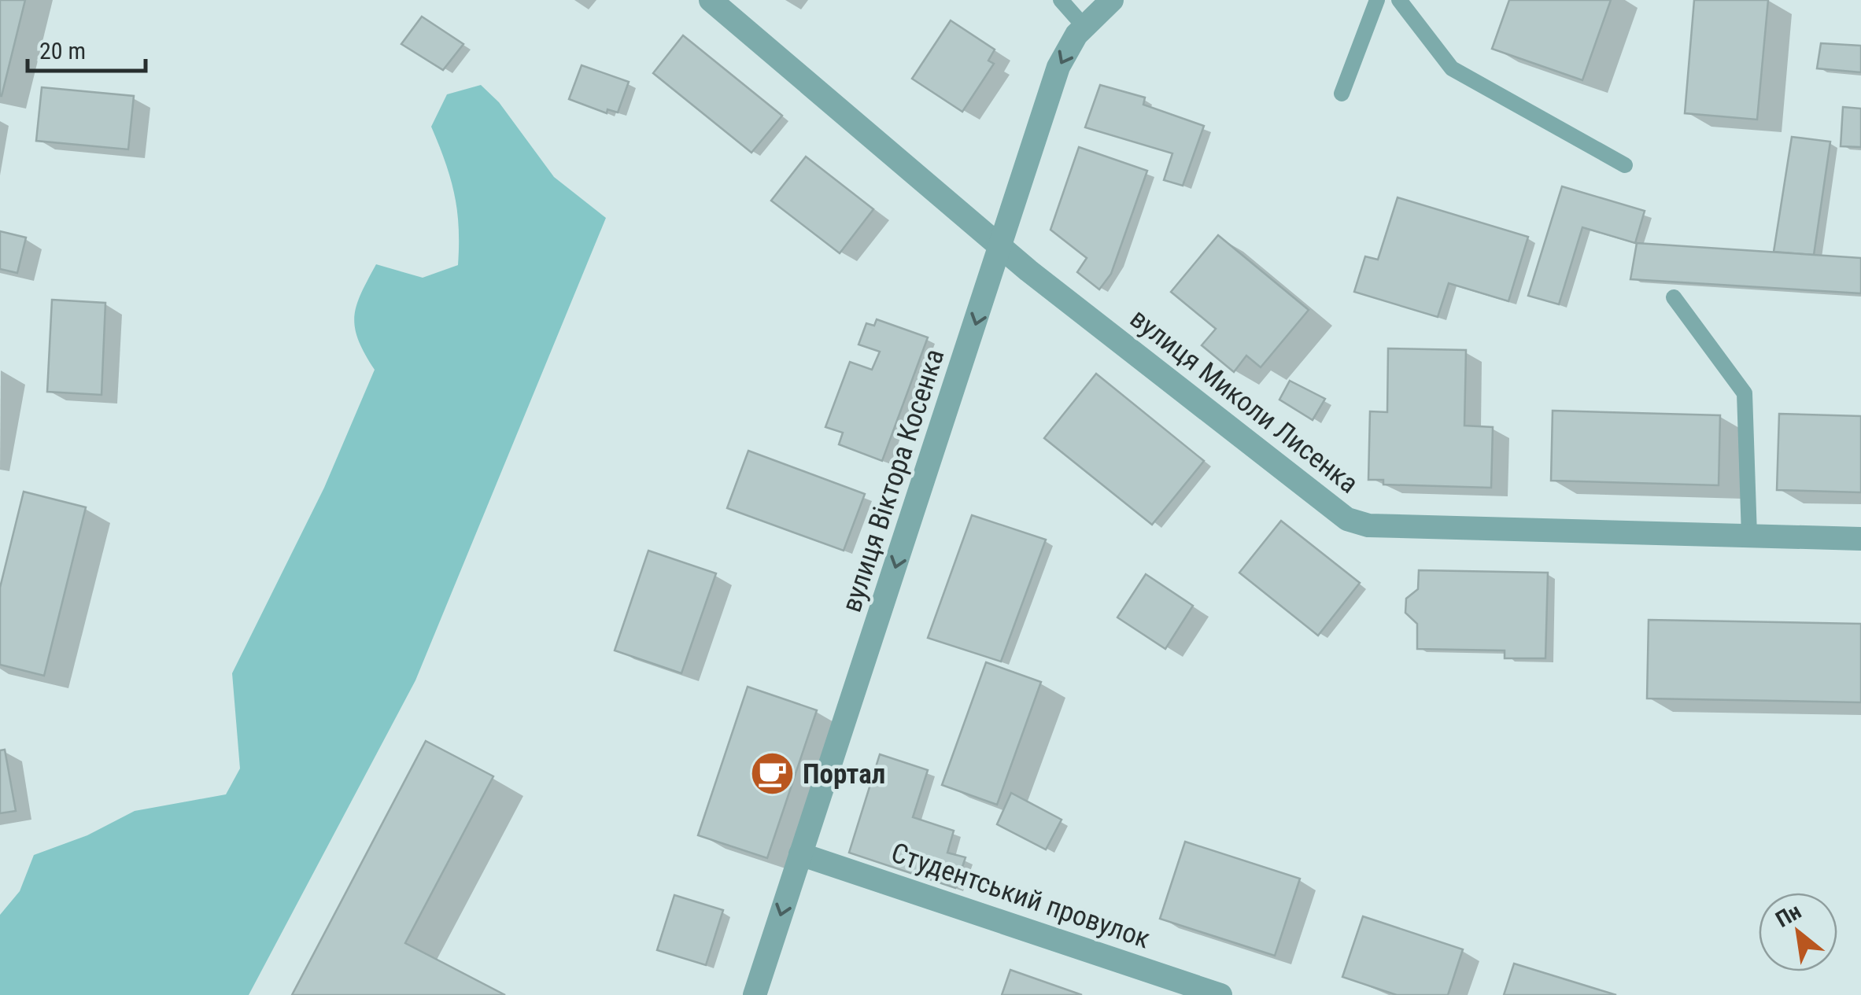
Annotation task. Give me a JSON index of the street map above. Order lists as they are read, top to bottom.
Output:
{
  "streets": {
    "street": ["вулиця Миколи Лисенка", "вулиця Віктора Косенка", "Студентський провулок"]
  },
  "crossings": [
    ["вулиця Миколи Лисенка", "вулиця Віктора Косенка"],
    ["вулиця Віктора Косенка", "Студентський провулок"]
  ],
  "one_way": ["вулиця Віктора Косенка"],
  "places": {
    "cafe": ["Портал"]
  },
  "scale_bar": "20 m",
  "north": "top left"
}
